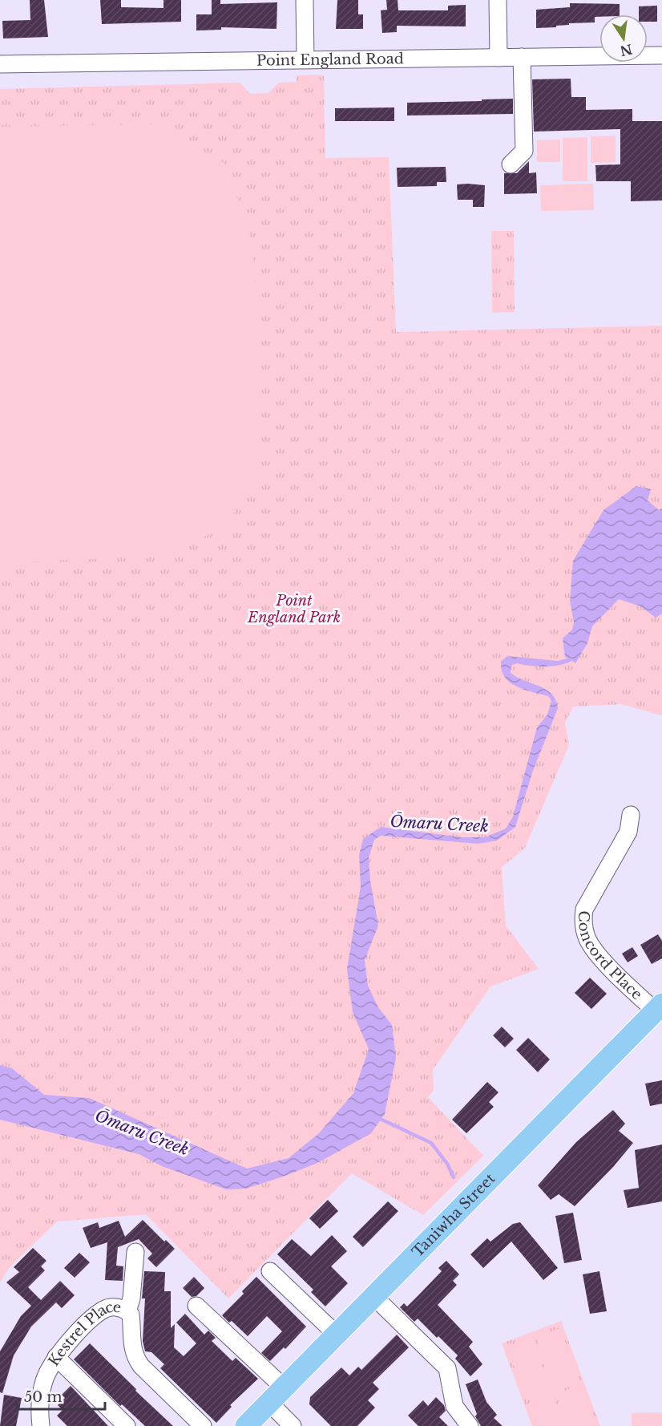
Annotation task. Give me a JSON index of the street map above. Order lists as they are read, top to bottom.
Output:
{
  "streets": {
    "main road": ["Taniwha Street"],
    "street": ["Point England Road", "Concord Place", "Kestrel Place"]
  },
  "crossings": [
    ["Concord Place", "Taniwha Street"]
  ],
  "water": ["Ōmaru Creek"],
  "parks": ["Point England Park"],
  "scale_bar": "50 m",
  "north": "bottom"
}
